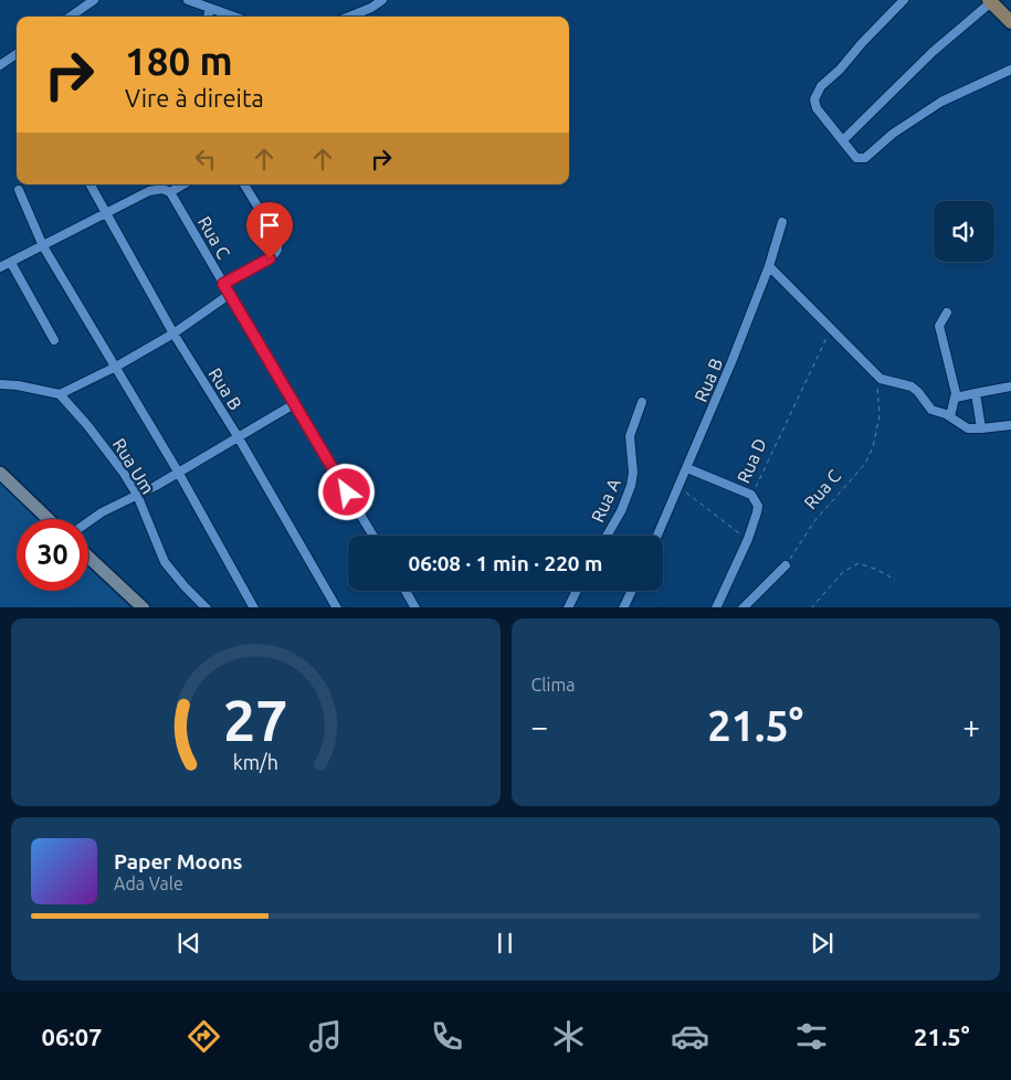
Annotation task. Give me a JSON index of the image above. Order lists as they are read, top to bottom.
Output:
{
  "streets": {
    "street": [
      "Rua C",
      "Rua B",
      "Rua D",
      "Rua Um",
      "Rua A"
    ]
  },
  "page": {
    "turn": ["180 m", "Vire à direita"],
    "limit": "30",
    "trip": "06:08 · 1 min · 220 m",
    "tile": "Clima",
    "heat": ["−", "21.5°", "+"],
    "song": ["Paper Moons", "Ada Vale"],
    "tabs": ["06:07", "21.5°"],
    "gauge": ["27", "km/h"]
  }
}
